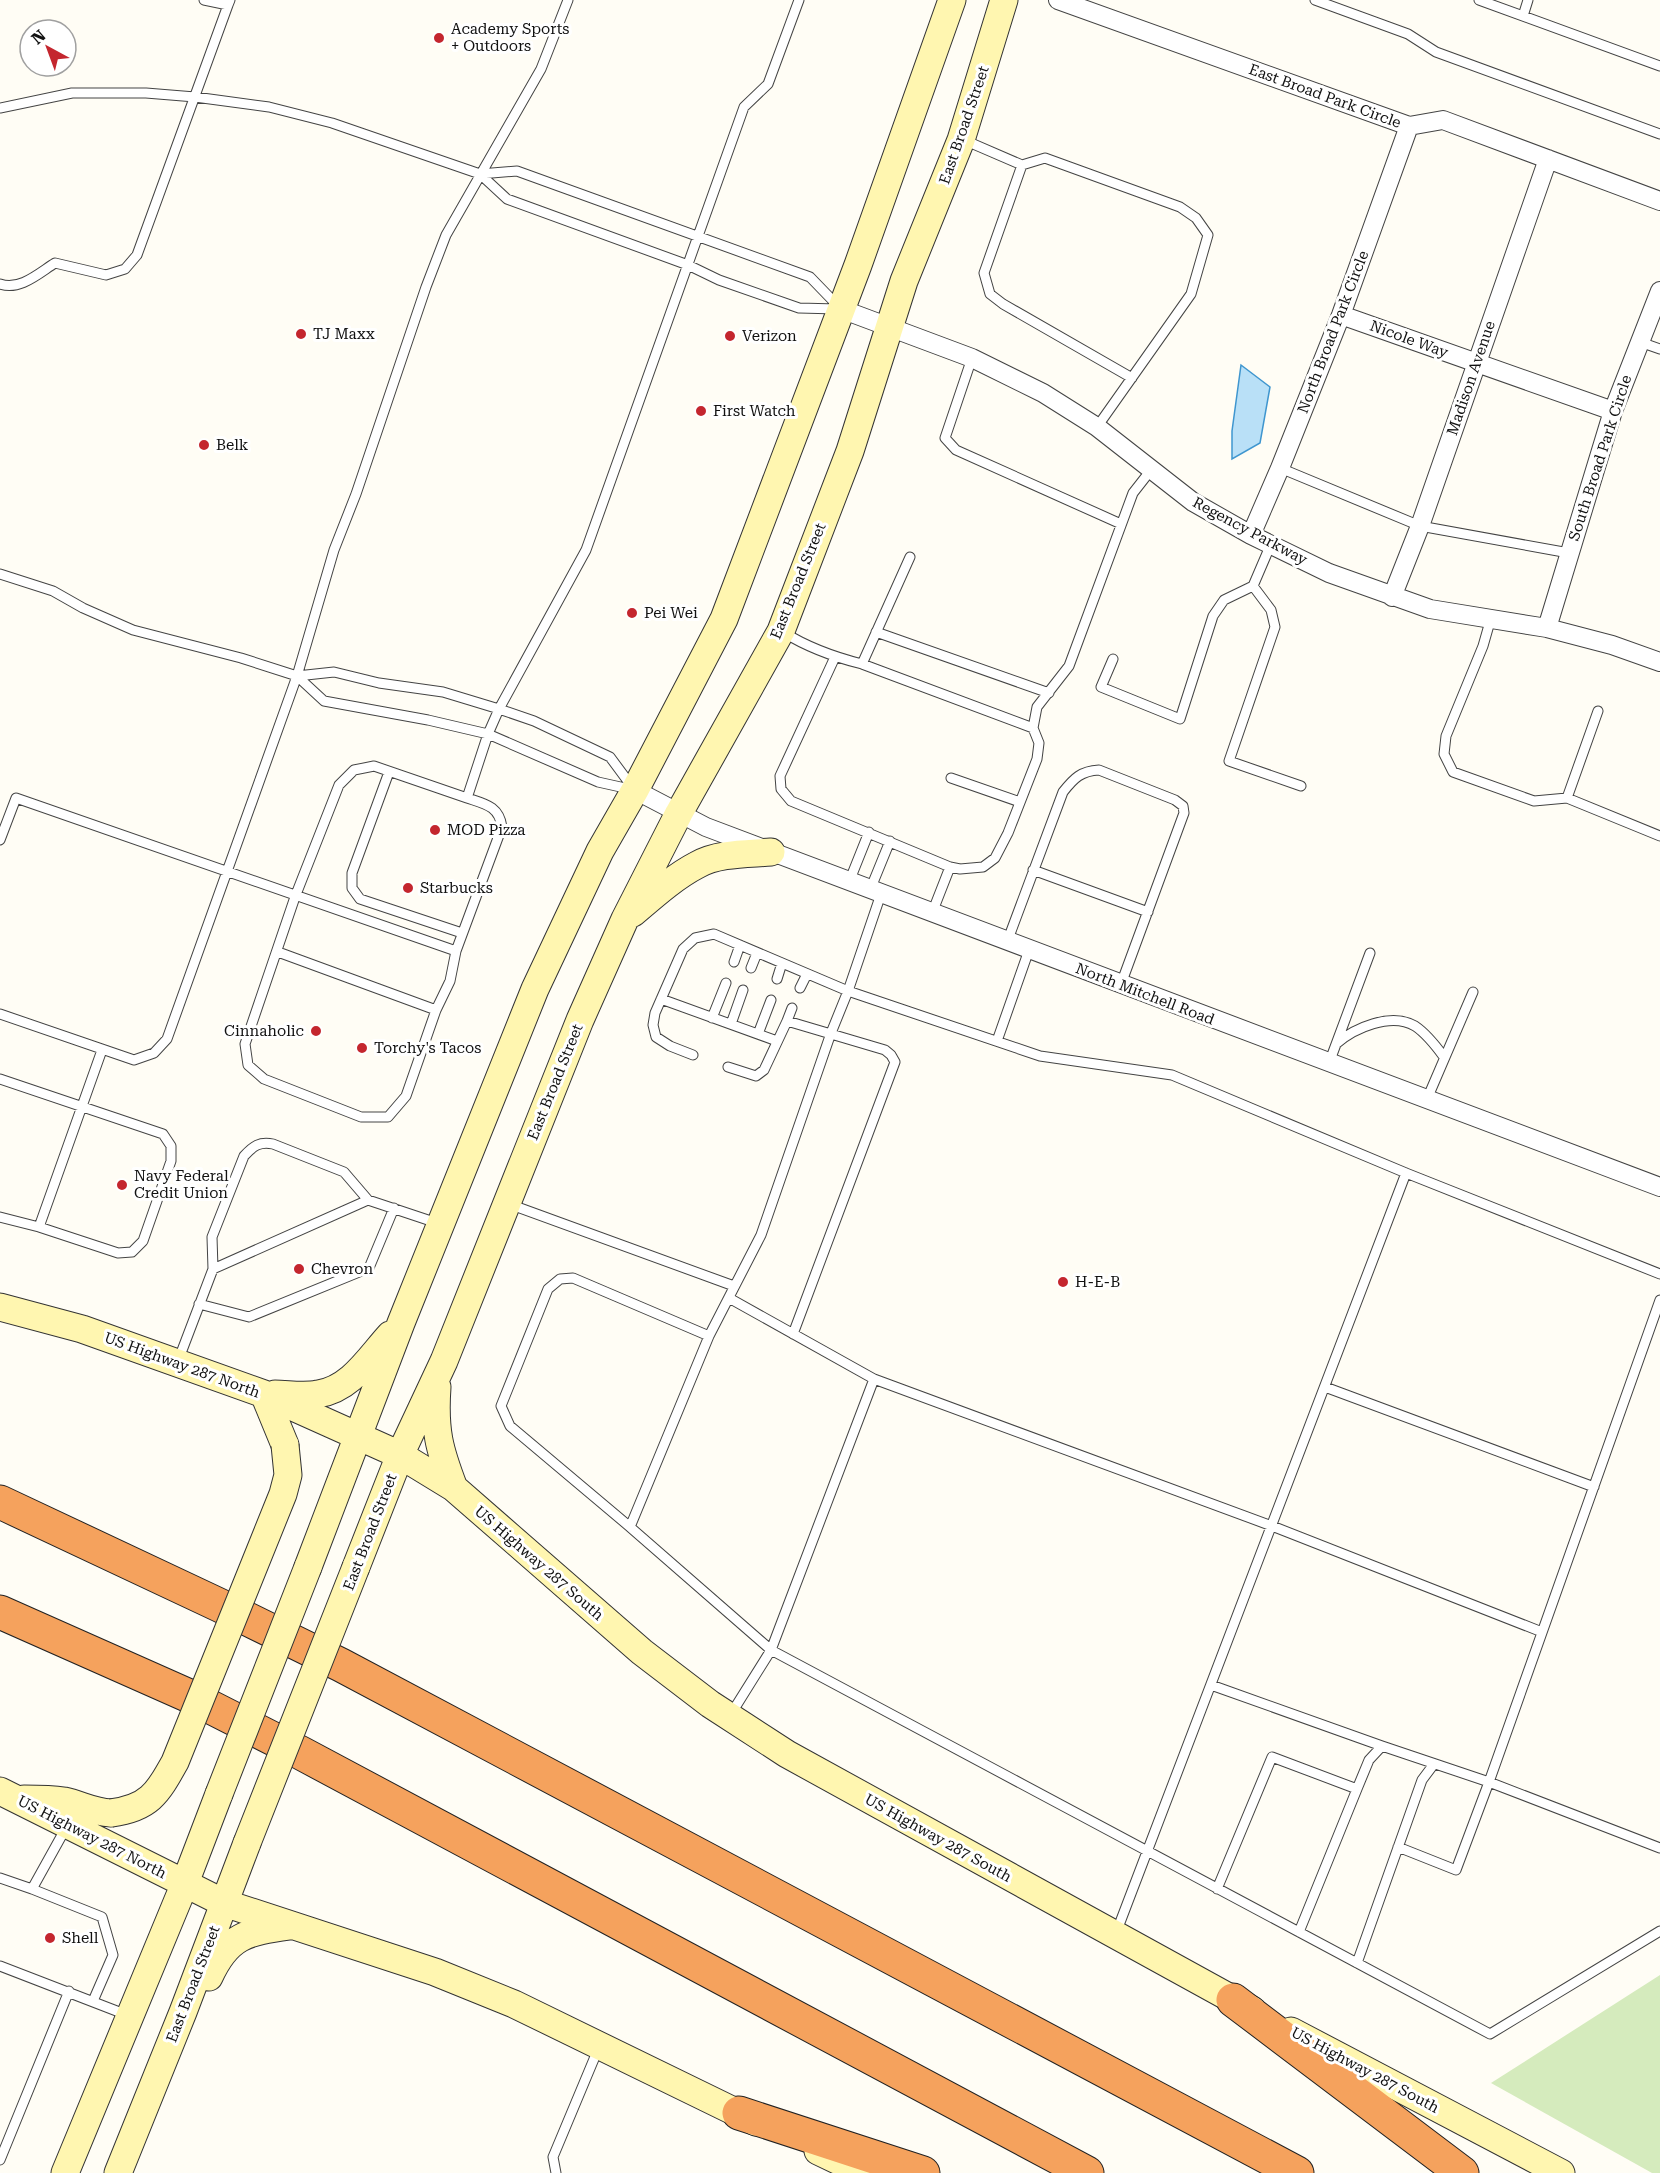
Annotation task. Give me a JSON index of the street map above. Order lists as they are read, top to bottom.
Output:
{
  "streets": {
    "main road": ["East Broad Street", "US Highway 287 North", "US Highway 287 South"],
    "street": [
      "East Broad Park Circle",
      "North Broad Park Circle",
      "Nicole Way",
      "Madison Avenue",
      "South Broad Park Circle",
      "Regency Parkway",
      "North Mitchell Road"
    ]
  },
  "crossings": [
    ["East Broad Park Circle", "North Broad Park Circle"],
    ["East Broad Park Circle", "Madison Avenue"],
    ["East Broad Street", "Regency Parkway"],
    ["East Broad Street", "North Mitchell Road"],
    ["East Broad Street", "US Highway 287 South"],
    ["North Broad Park Circle", "Nicole Way"],
    ["North Broad Park Circle", "Regency Parkway"],
    ["Nicole Way", "Madison Avenue"],
    ["Nicole Way", "South Broad Park Circle"],
    ["Madison Avenue", "Regency Parkway"],
    ["South Broad Park Circle", "Regency Parkway"],
    ["US Highway 287 North", "US Highway 287 South"]
  ],
  "places": [
    "Academy Sports + Outdoors",
    "TJ Maxx",
    "Verizon",
    "First Watch",
    "Belk",
    "Pei Wei",
    "MOD Pizza",
    "Starbucks",
    "Cinnaholic",
    "Torchy's Tacos",
    "Navy Federal Credit Union",
    "Chevron",
    "H-E-B",
    "Shell"
  ],
  "north": "top left"
}
